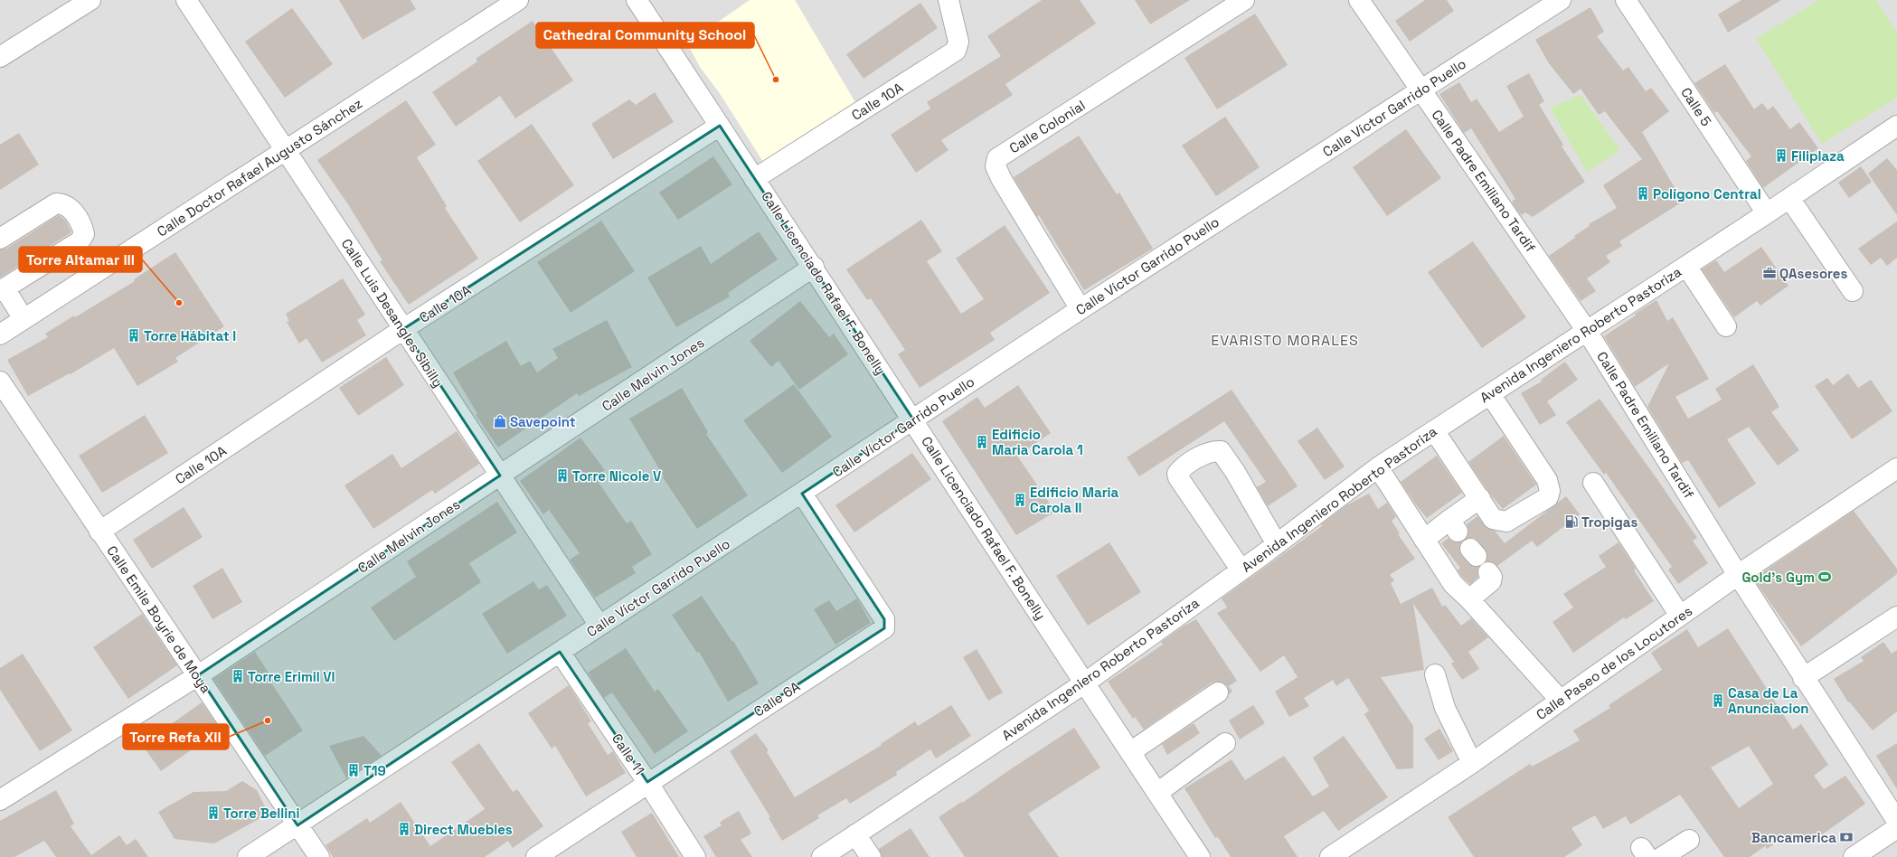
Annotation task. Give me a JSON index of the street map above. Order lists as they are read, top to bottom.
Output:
{
  "streets": {
    "street": [
      "Calle 10A",
      "Calle 5",
      "Calle Víctor Garrido Puello",
      "Calle Colonial",
      "Calle Doctor Rafael Augusto Sánchez",
      "Calle Padre Emiliano Tardif",
      "Calle Licenciado Rafael F. Bonelly",
      "Calle Luis Desangles Sibilly",
      "Avenida Ingeniero Roberto Pastoriza",
      "Calle Melvin Jones",
      "Calle Emile Boyrie de Moya",
      "Calle Paseo de los Locutores",
      "Calle 6A",
      "Calle 11"
    ]
  },
  "crossings": [
    ["Calle 10A", "Calle Licenciado Rafael F. Bonelly"],
    ["Calle 10A", "Calle Luis Desangles Sibilly"],
    ["Calle 10A", "Calle Emile Boyrie de Moya"],
    ["Calle 5", "Avenida Ingeniero Roberto Pastoriza"],
    ["Calle Víctor Garrido Puello", "Calle Colonial"],
    ["Calle Víctor Garrido Puello", "Calle Padre Emiliano Tardif"],
    ["Calle Víctor Garrido Puello", "Calle Licenciado Rafael F. Bonelly"],
    ["Calle Víctor Garrido Puello", "Calle Luis Desangles Sibilly"],
    ["Calle Víctor Garrido Puello", "Calle Emile Boyrie de Moya"],
    ["Calle Víctor Garrido Puello", "Calle 6A"],
    ["Calle Víctor Garrido Puello", "Calle 11"],
    ["Calle Doctor Rafael Augusto Sánchez", "Calle Luis Desangles Sibilly"],
    ["Calle Padre Emiliano Tardif", "Avenida Ingeniero Roberto Pastoriza"],
    ["Calle Padre Emiliano Tardif", "Calle Paseo de los Locutores"],
    ["Calle Licenciado Rafael F. Bonelly", "Avenida Ingeniero Roberto Pastoriza"],
    ["Calle Licenciado Rafael F. Bonelly", "Calle Melvin Jones"],
    ["Calle Luis Desangles Sibilly", "Calle Melvin Jones"],
    ["Calle Melvin Jones", "Calle Emile Boyrie de Moya"],
    ["Calle 6A", "Calle 11"]
  ],
  "districts": ["EVARISTO MORALES"],
  "places": {
    "other": ["Cathedral Community School", "Torre Altamar III", "Torre Refa XII"],
    "building": [
      "Filiplaza",
      "Polígono Central",
      "Torre Hábitat I",
      "Edificio Maria Carola 1",
      "Torre Nicole V",
      "Edificio Maria Carola II",
      "Torre Erimil VI",
      "Casa de La Anunciacion",
      "T19",
      "Torre Bellini",
      "Direct Muebles"
    ],
    "office": ["QAsesores"],
    "shop": ["Savepoint"],
    "fuel station": ["Tropigas"],
    "sports": ["Gold's Gym"],
    "bank": ["Bancamerica"]
  }
}
